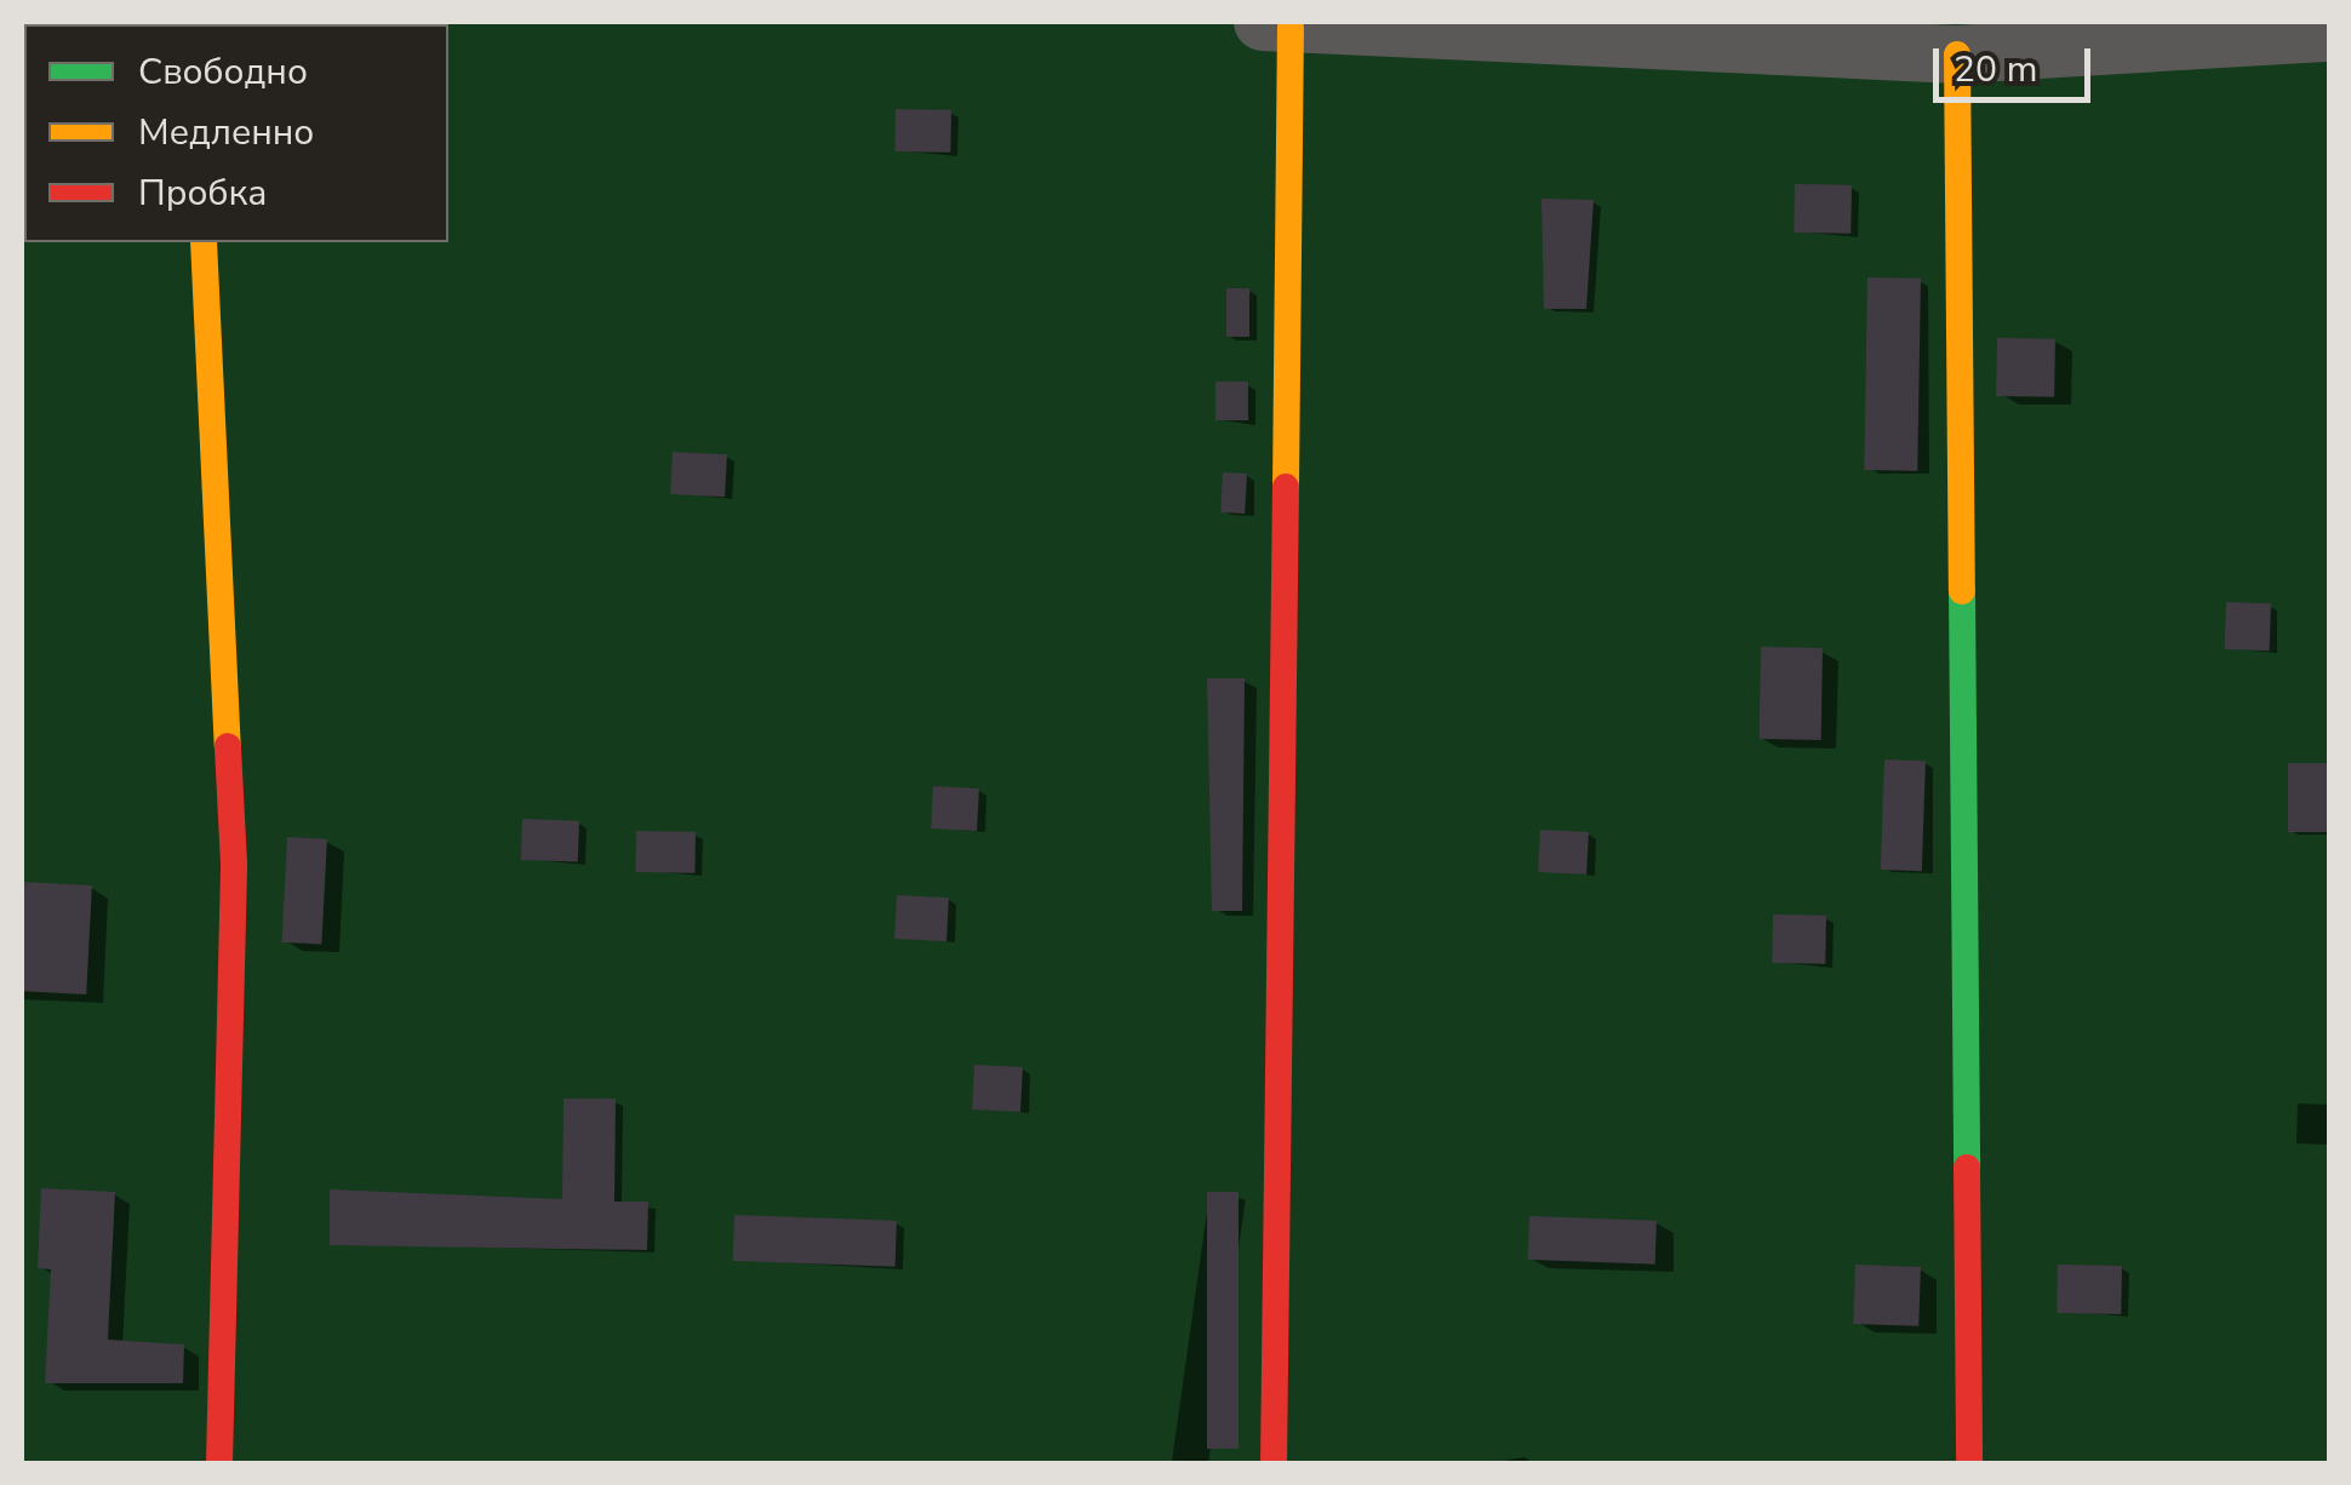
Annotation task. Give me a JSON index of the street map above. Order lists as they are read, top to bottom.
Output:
{
  "legend": ["Свободно", "Медленно", "Пробка"],
  "scale_bar": "20 m"
}
